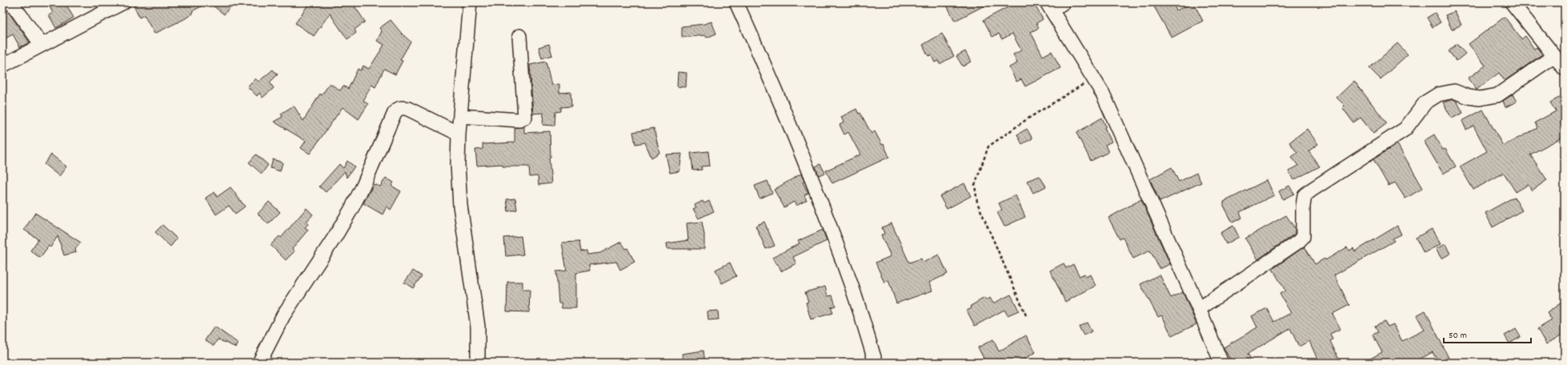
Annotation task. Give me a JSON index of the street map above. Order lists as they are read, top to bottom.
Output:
{
  "scale_bar": "50 m"
}
